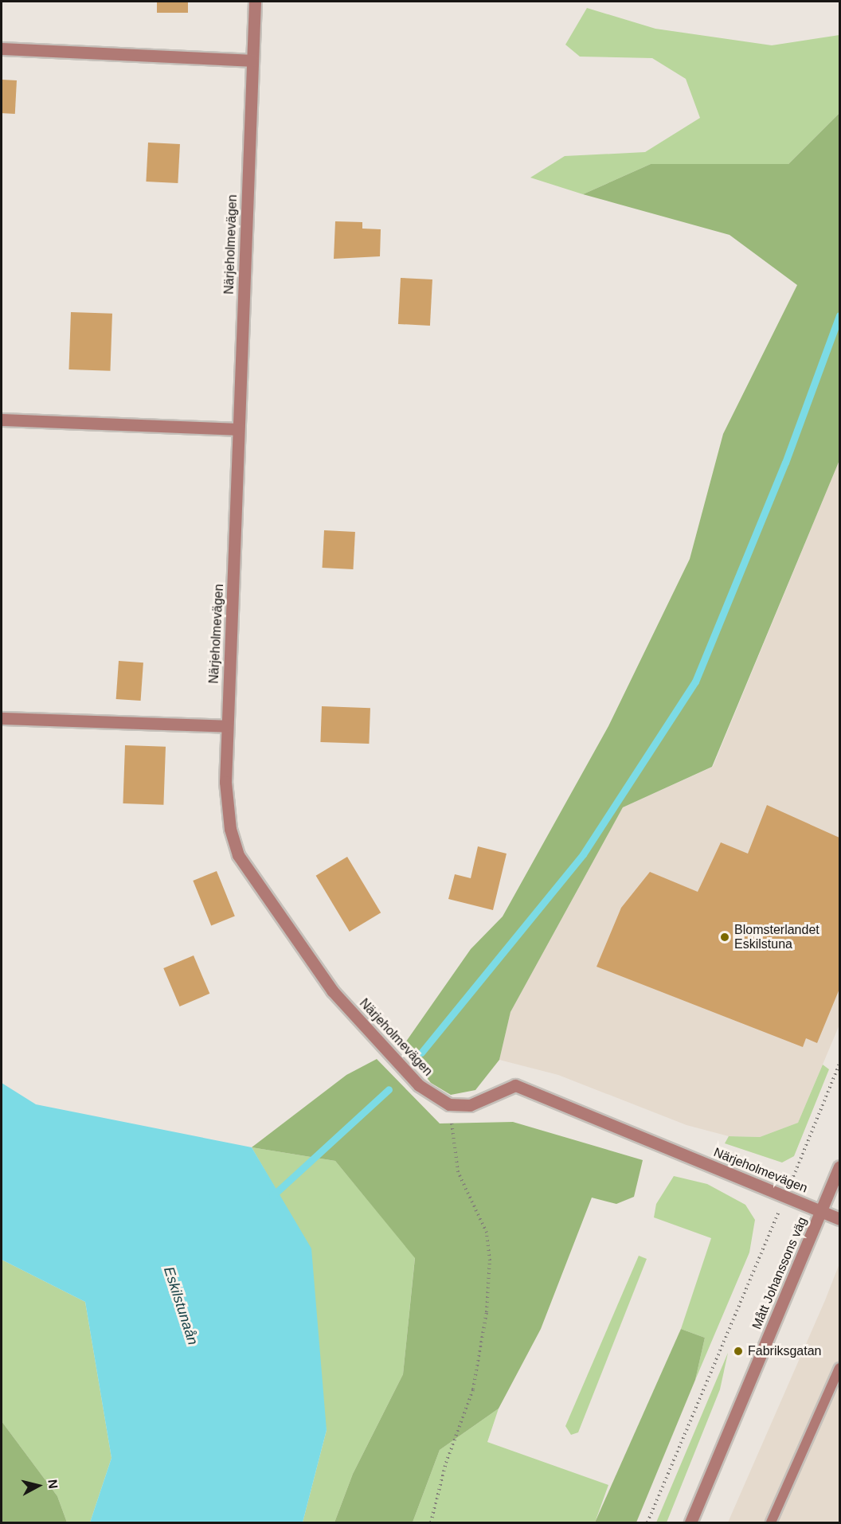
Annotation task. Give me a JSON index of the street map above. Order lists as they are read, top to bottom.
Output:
{
  "streets": {
    "street": ["Närjeholmevägen", "Mått Johanssons väg"]
  },
  "crossings": [
    ["Närjeholmevägen", "Mått Johanssons väg"]
  ],
  "water": ["Eskilstunaån"],
  "places": ["Blomsterlandet Eskilstuna", "Fabriksgatan"],
  "north": "right"
}
